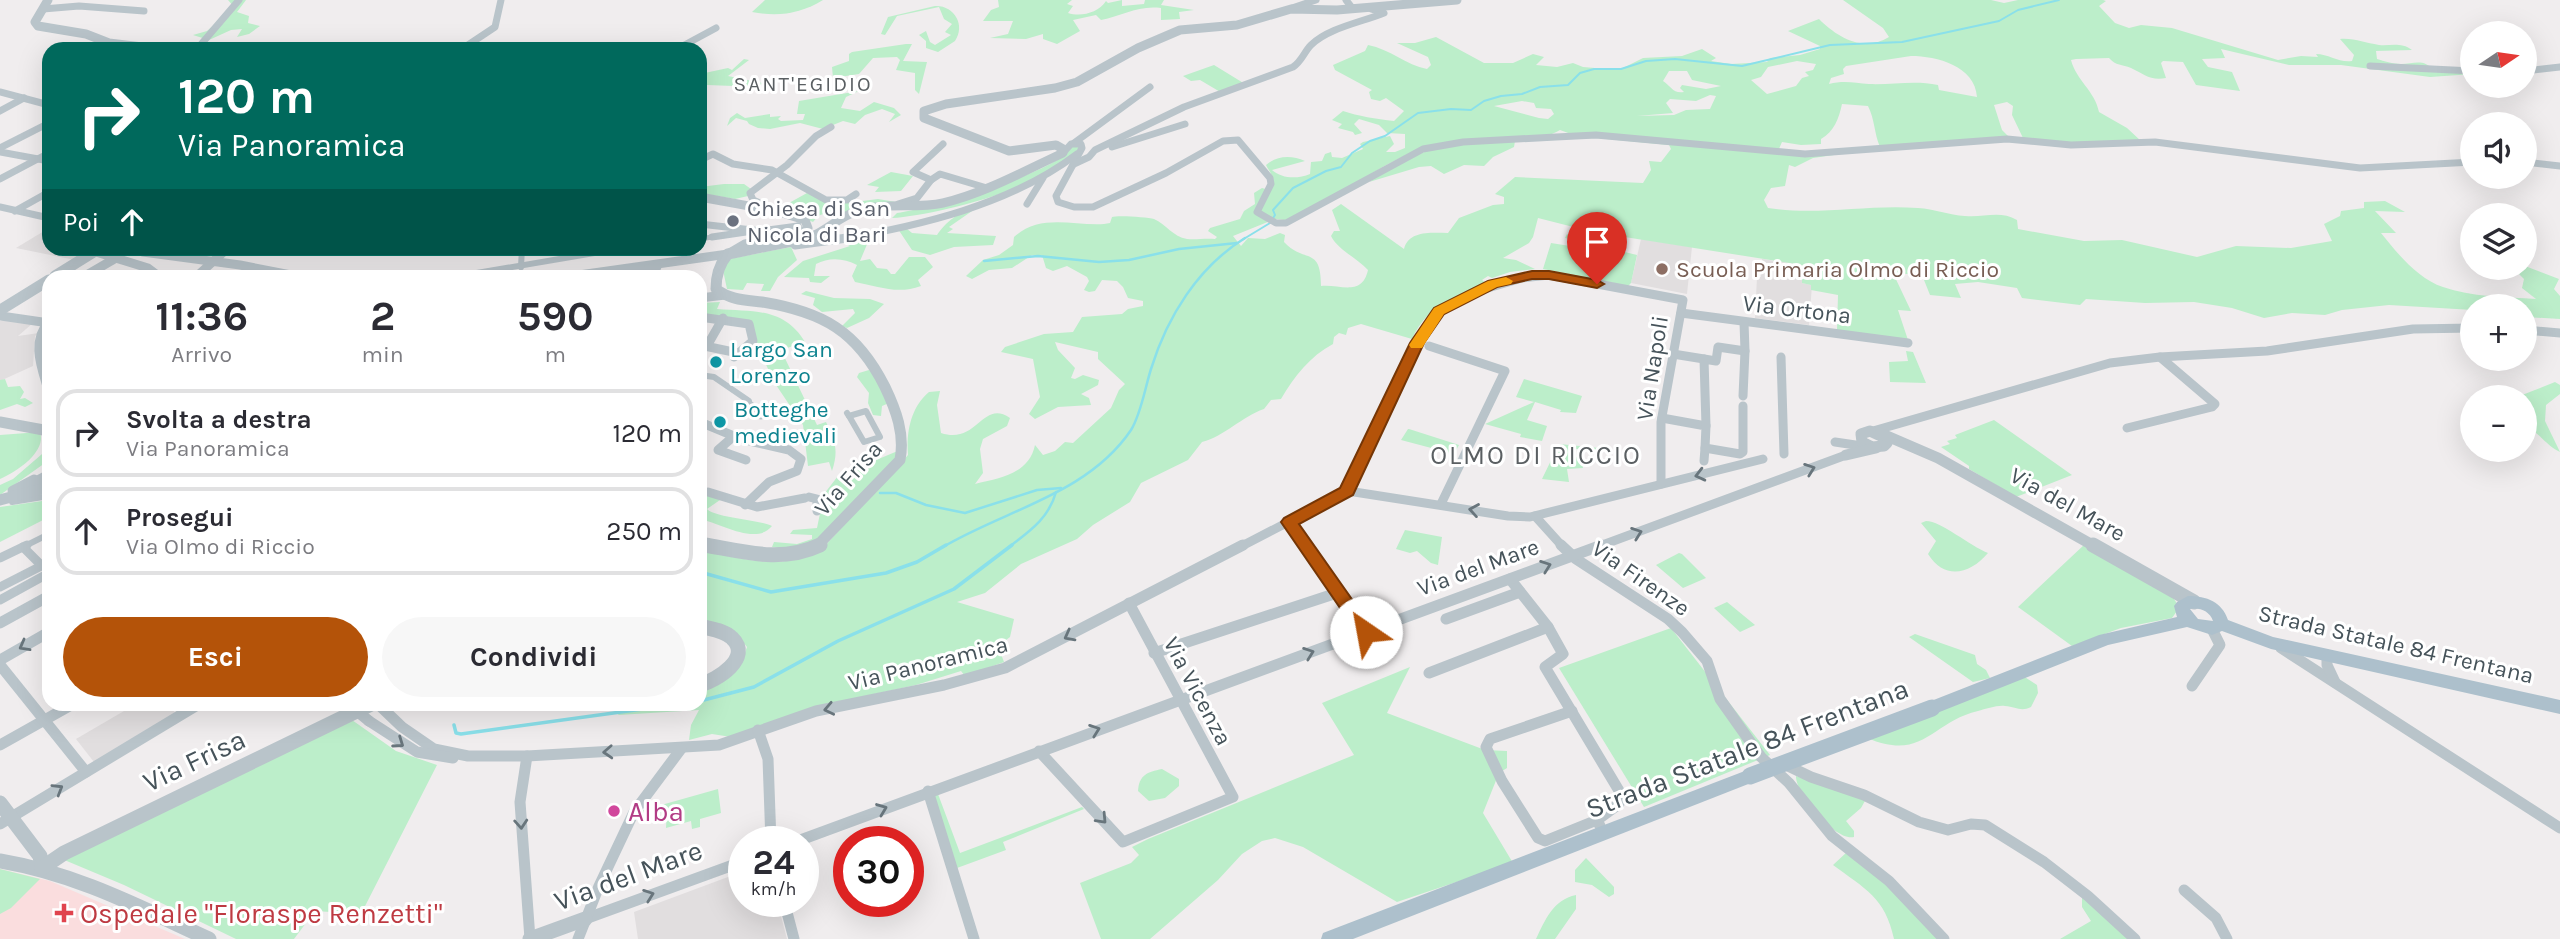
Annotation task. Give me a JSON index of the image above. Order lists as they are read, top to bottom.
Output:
{
  "streets": {
    "main road": ["Strada Statale 84 Frentana"],
    "street": [
      "Via Ortona",
      "Via Napoli",
      "Via Frisa",
      "Via del Mare",
      "Via Firenze",
      "Via Panoramica",
      "Via Vicenza"
    ]
  },
  "crossings": [
    ["Via Ortona", "Via Napoli"],
    ["Via del Mare", "Via Firenze"],
    ["Via del Mare", "Via Vicenza"],
    ["Via Panoramica", "Via Vicenza"]
  ],
  "one_way": ["Via Panoramica"],
  "districts": ["SANT'EGIDIO", "OLMO DI RICCIO"],
  "places": {
    "other": [
      "Chiesa di San Nicola di Bari",
      "Scuola Primaria Olmo di Riccio",
      "Largo San Lorenzo",
      "Botteghe medievali",
      "Alba"
    ],
    "health": ["Ospedale \"Floraspe Renzetti\""]
  },
  "north": "right",
  "page": {
    "map_buttons": ["+", "−"],
    "turn": ["120 m", "Via Panoramica"],
    "then": "Poi",
    "eta": [
      "11:36",
      "Arrivo",
      "2",
      "min",
      "590",
      "m"
    ],
    "list": [
      {
        "name": "Svolta a destra",
        "note": "Via Panoramica",
        "value": "120 m"
      },
      {
        "name": "Prosegui",
        "note": "Via Olmo di Riccio",
        "value": "250 m"
      }
    ],
    "buttons": ["Esci", "Condividi"],
    "speed": "24 km/h",
    "limit": "30"
  }
}
